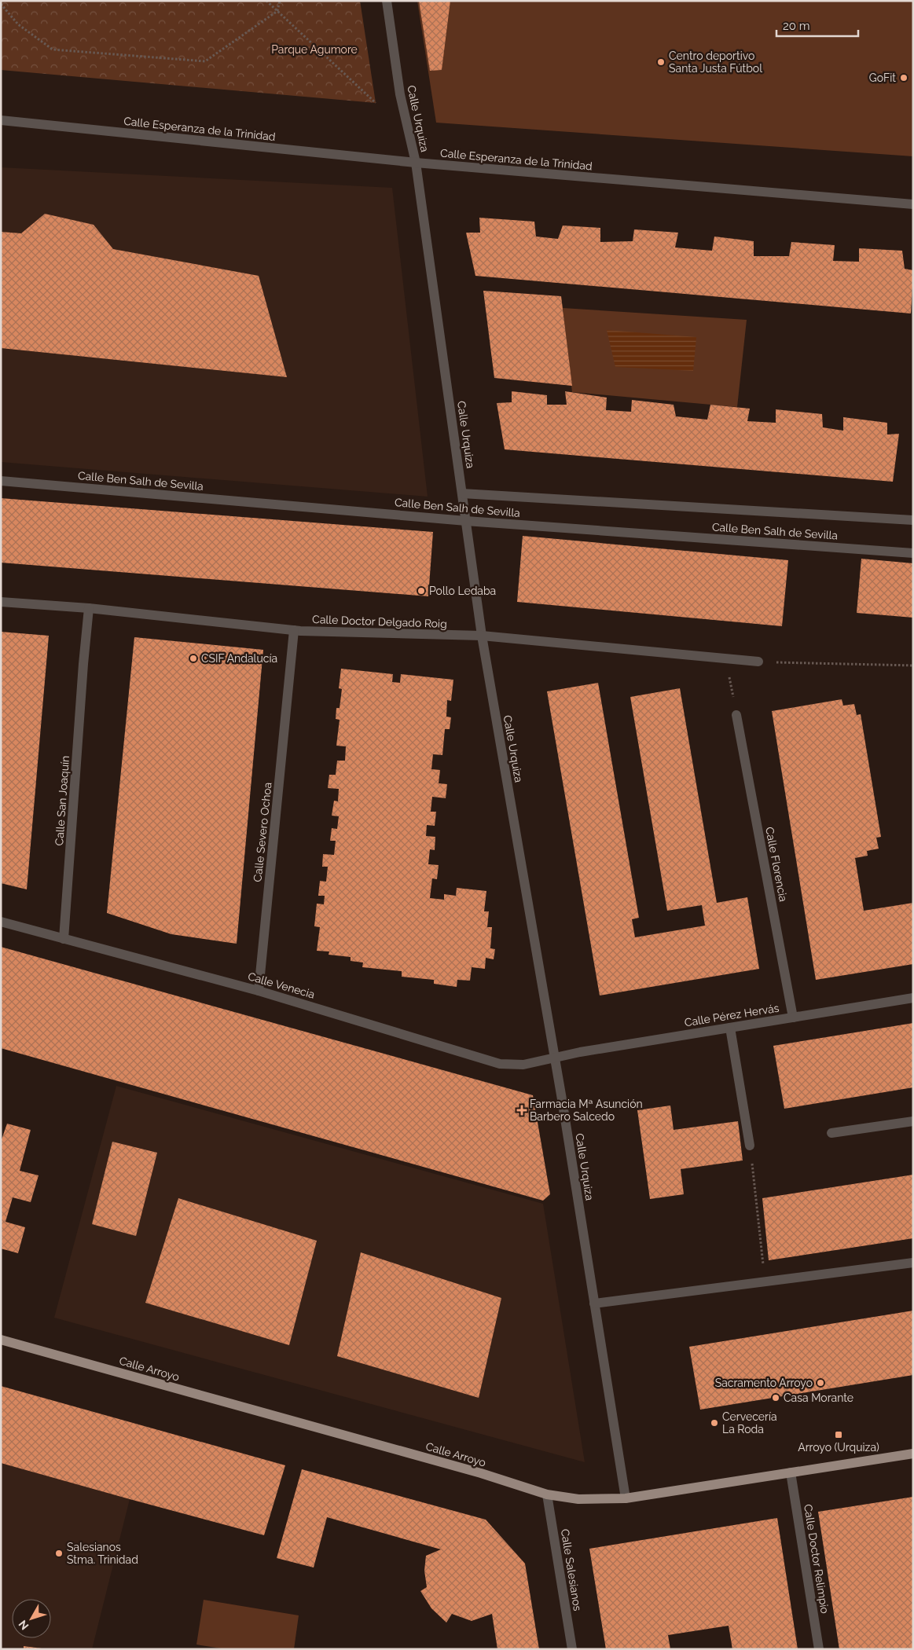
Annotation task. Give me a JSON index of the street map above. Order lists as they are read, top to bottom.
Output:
{
  "streets": {
    "main road": ["Calle Arroyo"],
    "street": [
      "Calle Urquiza",
      "Calle Esperanza de la Trinidad",
      "Calle Ben Salh de Sevilla",
      "Calle Doctor Delgado Roig",
      "Calle San Joaquín",
      "Calle Severo Ochoa",
      "Calle Florencia",
      "Calle Venecia",
      "Calle Pérez Hervás",
      "Calle Doctor Relimpio",
      "Calle Salesianos"
    ]
  },
  "crossings": [
    ["Calle Urquiza", "Calle Esperanza de la Trinidad"],
    ["Calle Urquiza", "Calle Ben Salh de Sevilla"],
    ["Calle Urquiza", "Calle Doctor Delgado Roig"],
    ["Calle Urquiza", "Calle Venecia"],
    ["Calle Urquiza", "Calle Pérez Hervás"],
    ["Calle Urquiza", "Calle Arroyo"],
    ["Calle Doctor Delgado Roig", "Calle San Joaquín"],
    ["Calle Doctor Delgado Roig", "Calle Severo Ochoa"],
    ["Calle San Joaquín", "Calle Venecia"],
    ["Calle Severo Ochoa", "Calle Venecia"],
    ["Calle Florencia", "Calle Pérez Hervás"],
    ["Calle Venecia", "Calle Pérez Hervás"],
    ["Calle Arroyo", "Calle Doctor Relimpio"],
    ["Calle Arroyo", "Calle Salesianos"]
  ],
  "parks": ["Parque Agumore"],
  "places": {
    "other": [
      "Centro deportivo Santa Justa Fútbol",
      "GoFit",
      "Pollo Ledaba",
      "CSIF Andalucía",
      "Sacramento Arroyo",
      "Casa Morante",
      "Cervecería La Roda",
      "Salesianos Stma. Trinidad"
    ],
    "health": ["Farmacia Mª Asunción Barbero Salcedo"],
    "transit": ["Arroyo (Urquiza)"]
  },
  "scale_bar": "20 m",
  "north": "bottom left"
}
